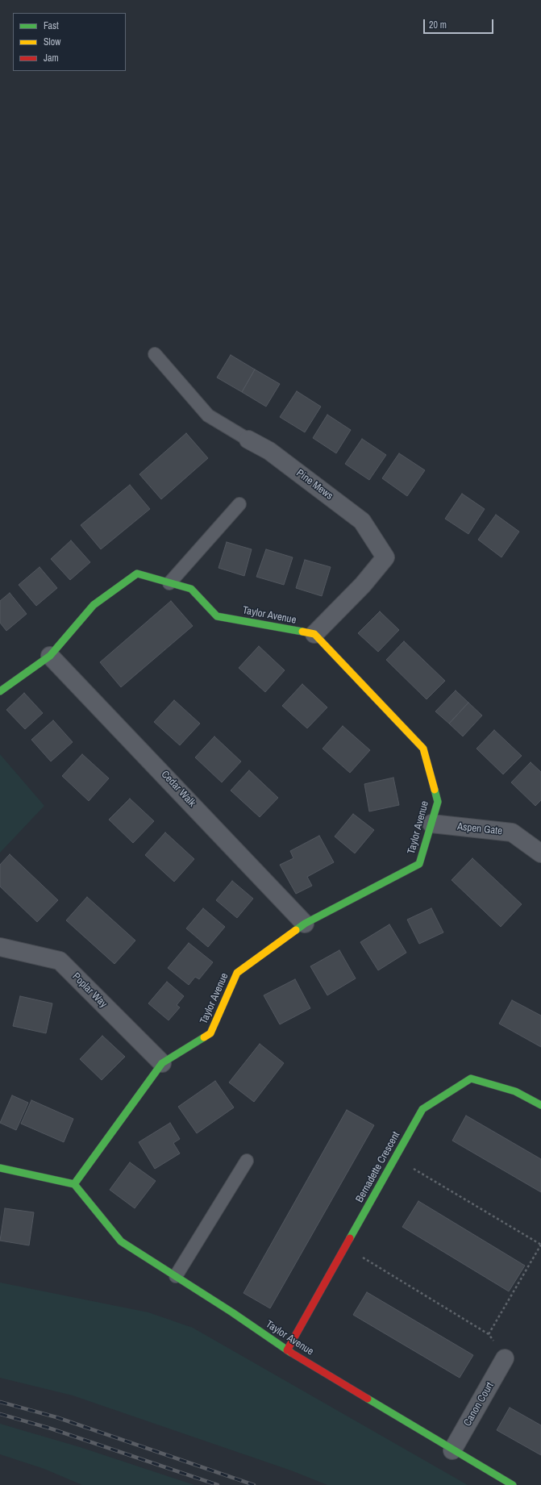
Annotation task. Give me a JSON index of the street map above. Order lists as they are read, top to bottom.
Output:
{
  "streets": {
    "street": [
      "Pine Mews",
      "Taylor Avenue",
      "Cedar Walk",
      "Aspen Gate",
      "Poplar Way",
      "Bernadette Crescent",
      "Canon Court"
    ]
  },
  "crossings": [
    ["Pine Mews", "Taylor Avenue"],
    ["Taylor Avenue", "Cedar Walk"],
    ["Taylor Avenue", "Aspen Gate"],
    ["Taylor Avenue", "Poplar Way"],
    ["Taylor Avenue", "Bernadette Crescent"],
    ["Taylor Avenue", "Canon Court"]
  ],
  "legend": ["Fast", "Slow", "Jam"],
  "scale_bar": "20 m"
}
